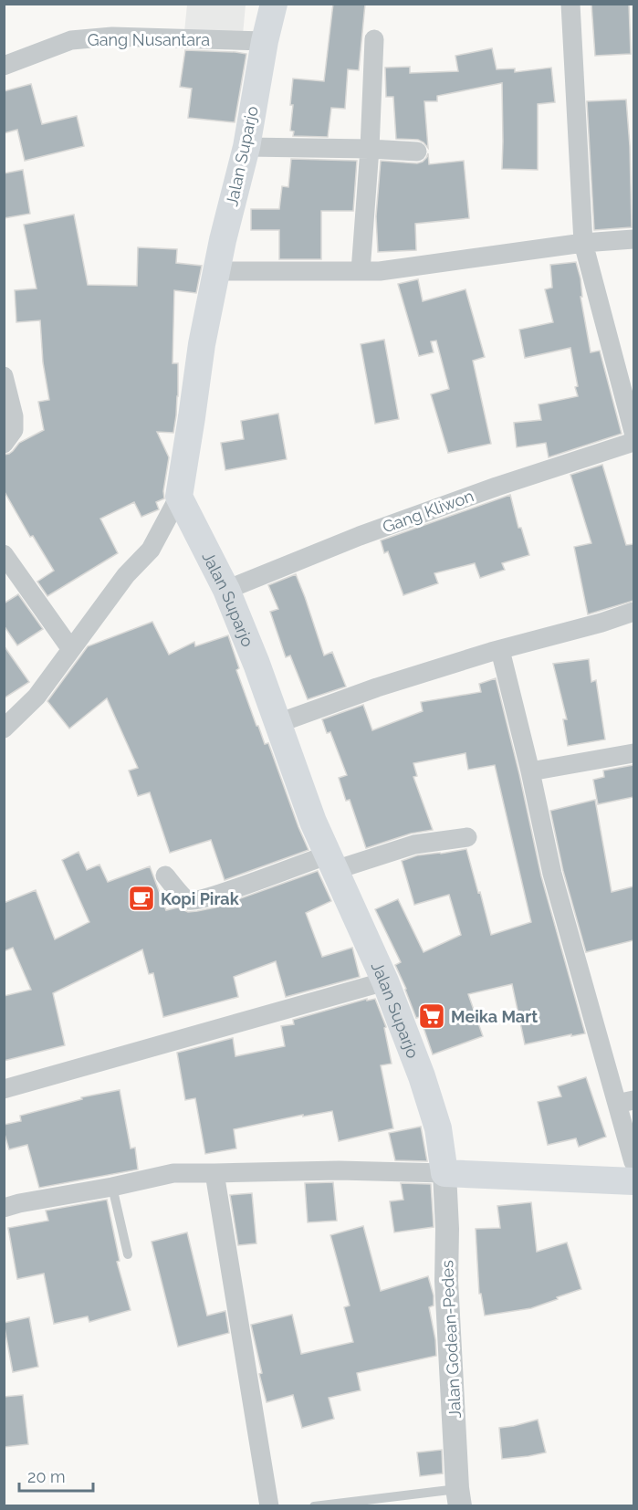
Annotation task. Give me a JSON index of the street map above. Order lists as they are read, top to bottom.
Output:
{
  "streets": {
    "main road": ["Jalan Suparjo"],
    "street": ["Gang Nusantara", "Gang Kliwon", "Jalan Godean-Pedes"]
  },
  "crossings": [
    ["Gang Nusantara", "Jalan Suparjo"],
    ["Jalan Suparjo", "Gang Kliwon"],
    ["Jalan Suparjo", "Jalan Godean-Pedes"]
  ],
  "places": {
    "cafe": ["Kopi Pirak"],
    "supermarket": ["Meika Mart"]
  },
  "scale_bar": "20 m"
}
